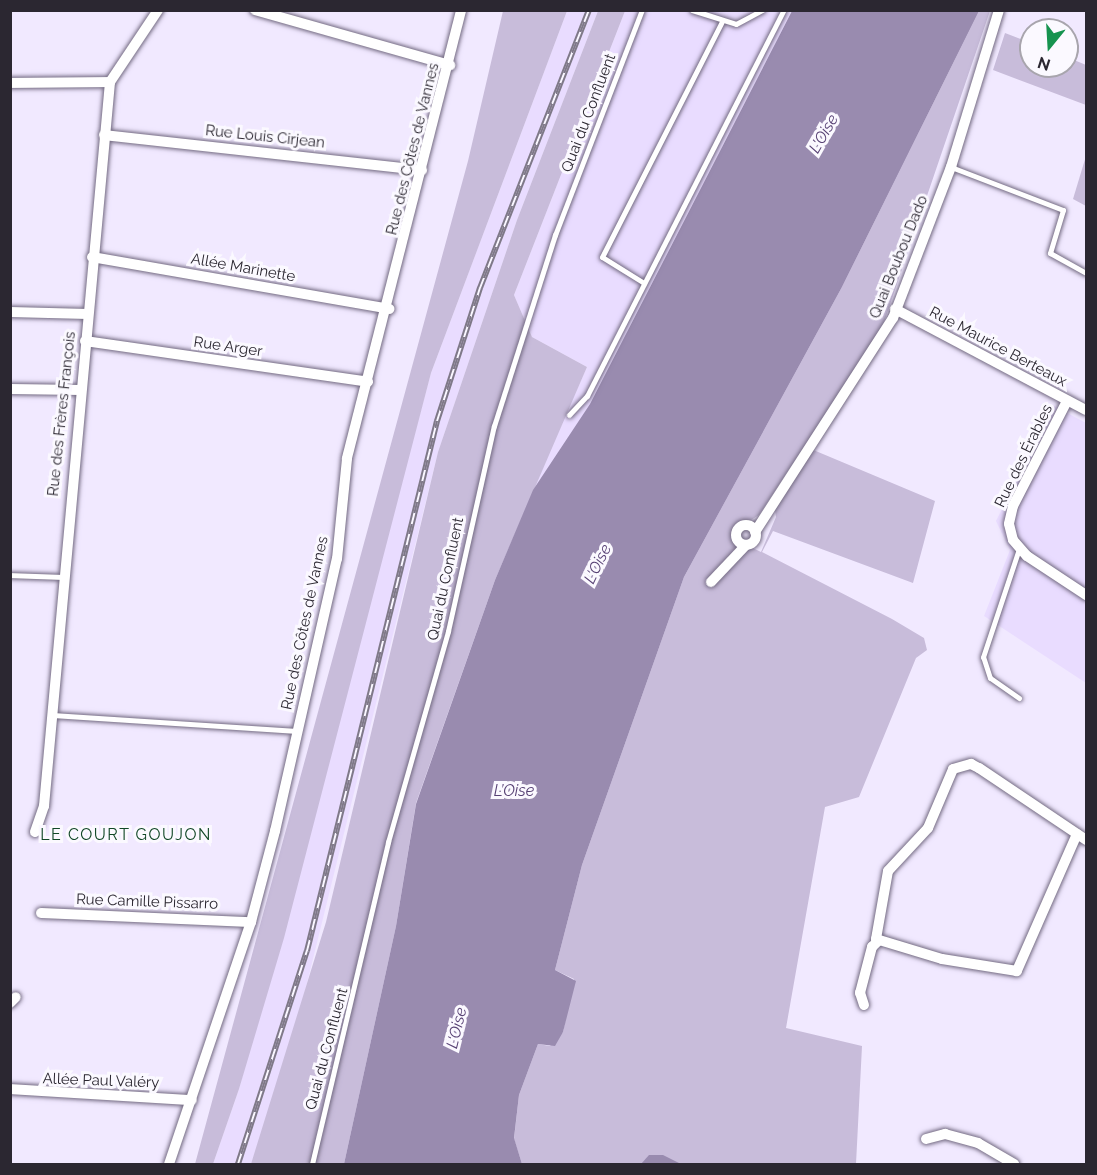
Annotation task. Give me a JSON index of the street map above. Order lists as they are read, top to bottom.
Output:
{
  "streets": {
    "street": [
      "Rue Louis Cirjean",
      "Rue des Côtes de Vannes",
      "Quai Boubou Dado",
      "Allée Marinette",
      "Rue Arger",
      "Rue Maurice Berteaux",
      "Rue des Frères François",
      "Rue des Érables",
      "Rue Camille Pissarro",
      "Allée Paul Valéry"
    ],
    "lane": ["Quai du Confluent"]
  },
  "crossings": [
    ["Rue Louis Cirjean", "Rue des Côtes de Vannes"],
    ["Rue Louis Cirjean", "Rue des Frères François"],
    ["Rue des Côtes de Vannes", "Allée Marinette"],
    ["Rue des Côtes de Vannes", "Rue Arger"],
    ["Rue des Côtes de Vannes", "Rue Camille Pissarro"],
    ["Rue des Côtes de Vannes", "Allée Paul Valéry"],
    ["Quai Boubou Dado", "Rue Maurice Berteaux"],
    ["Allée Marinette", "Rue des Frères François"],
    ["Rue Arger", "Rue des Frères François"],
    ["Rue Maurice Berteaux", "Rue des Érables"]
  ],
  "districts": ["LE COURT GOUJON"],
  "water": ["L'Oise", "L’Oise"],
  "north": "bottom"
}
